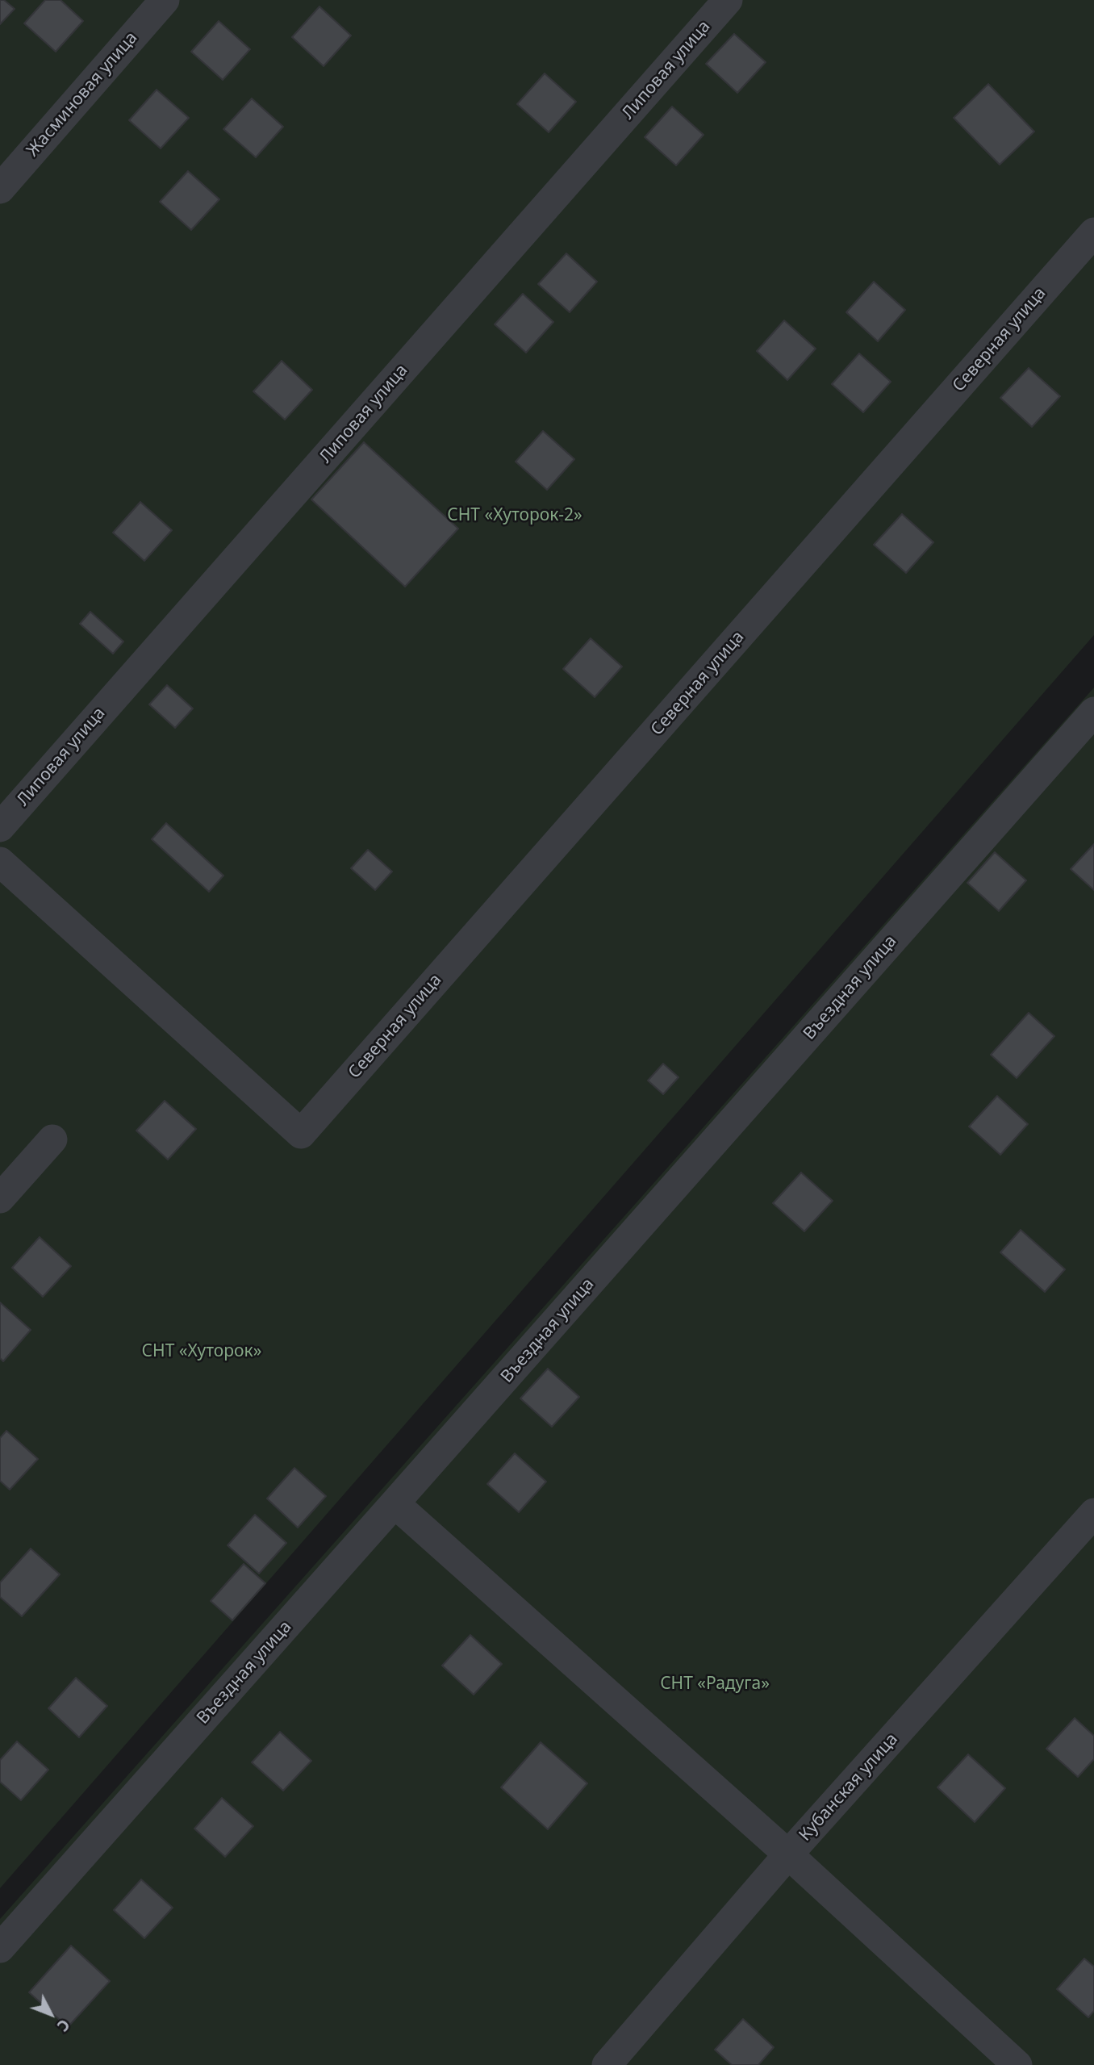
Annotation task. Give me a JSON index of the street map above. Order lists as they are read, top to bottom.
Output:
{
  "streets": {
    "street": [
      "Липовая улица",
      "Жасминовая улица",
      "Северная улица",
      "Въездная улица",
      "Кубанская улица"
    ]
  },
  "parks": ["СНТ «Хуторок-2»", "СНТ «Хуторок»", "СНТ «Радуга»"],
  "north": "bottom right"
}
